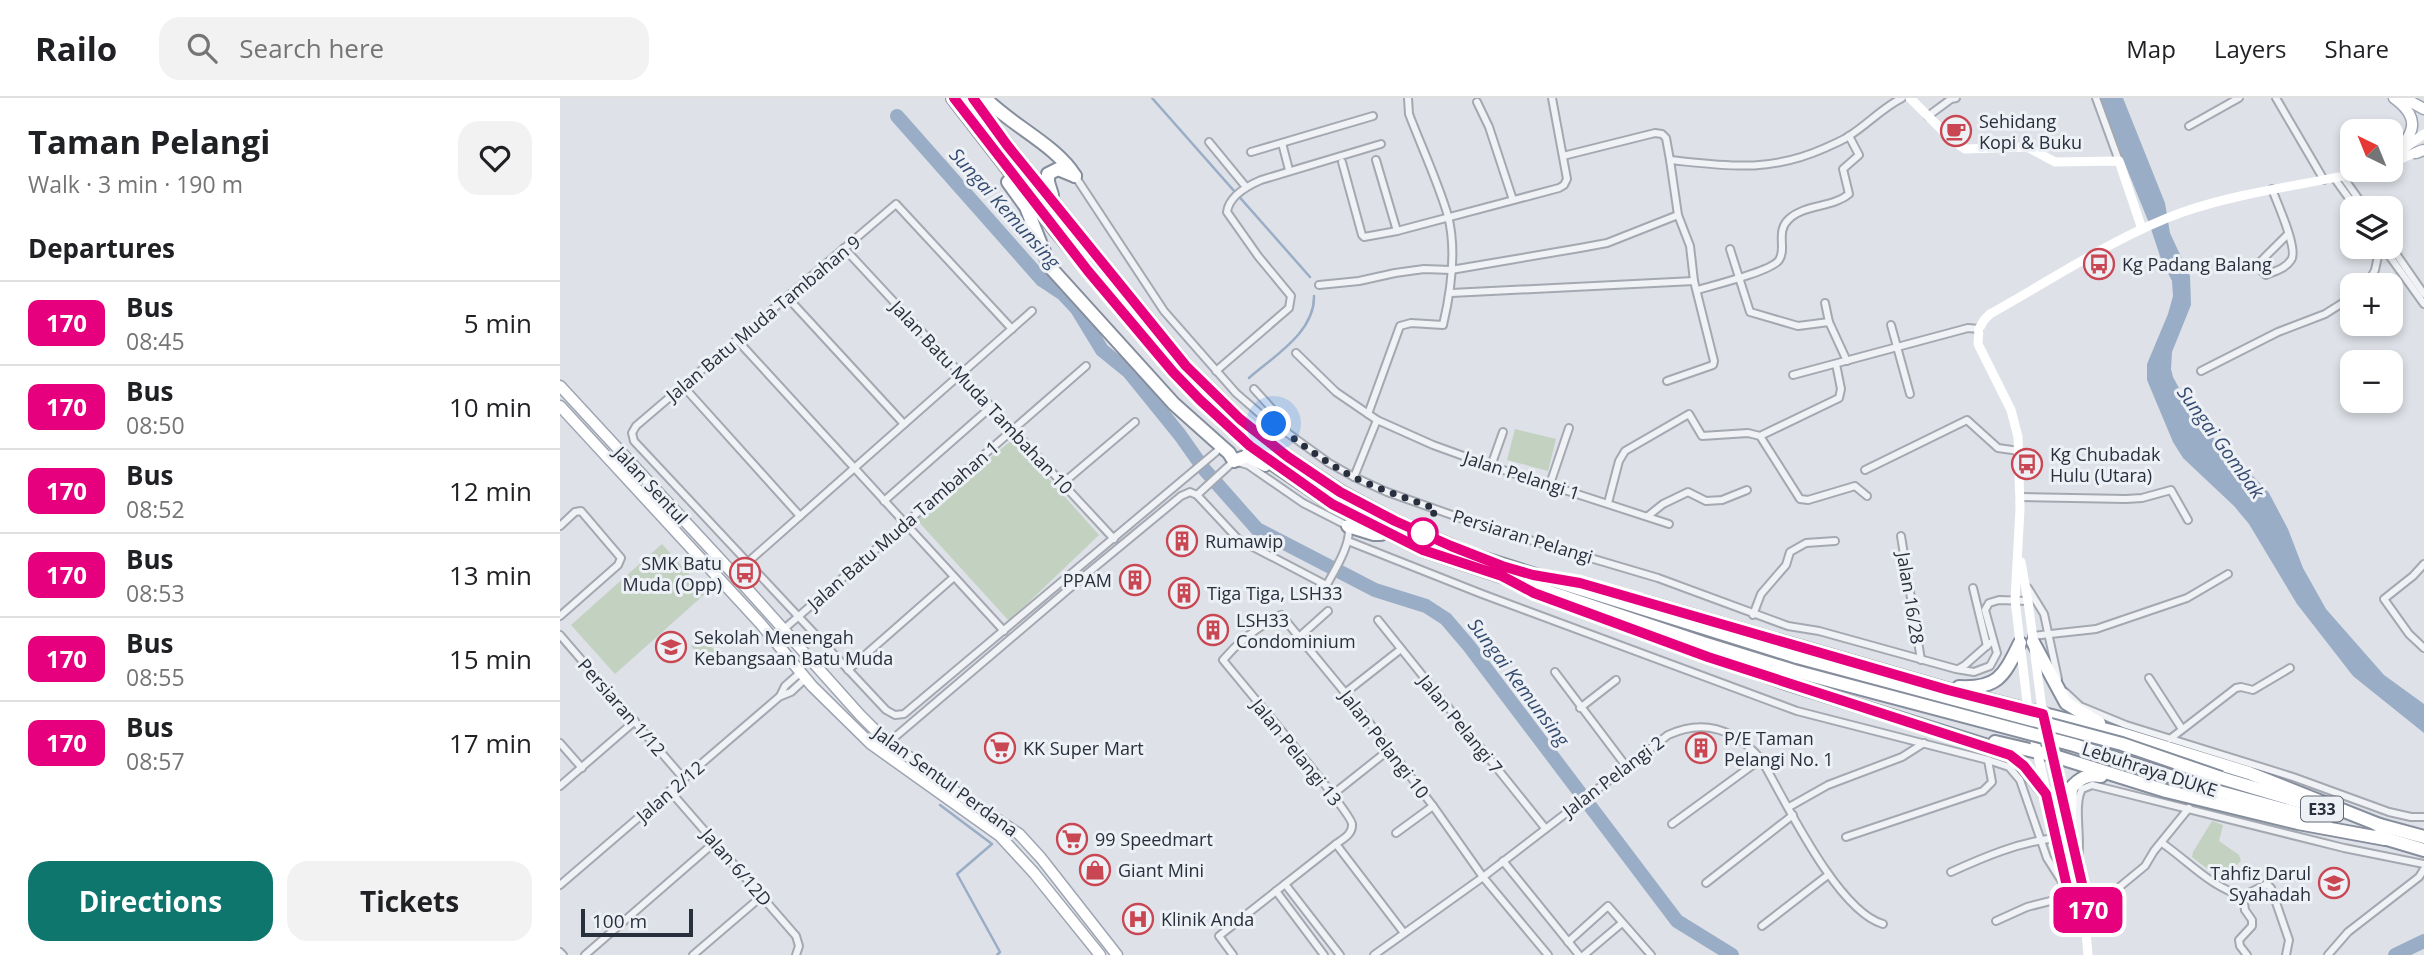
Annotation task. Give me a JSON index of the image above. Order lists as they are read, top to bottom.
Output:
{
  "streets": {
    "highway": ["Lebuhraya DUKE", "E33"],
    "main road": ["Jalan Sentul", "Jalan Sentul Perdana"],
    "street": [
      "Jalan Batu Muda Tambahan 9",
      "Jalan Batu Muda Tambahan 10",
      "Jalan Pelangi 1",
      "Jalan Batu Muda Tambahan 1",
      "Persiaran Pelangi",
      "Jalan 16/28",
      "Persiaran 1/12",
      "Jalan Pelangi 7",
      "Jalan Pelangi 10",
      "Jalan Pelangi 13",
      "Jalan Pelangi 2",
      "Jalan 2/12",
      "Jalan 6/12D"
    ]
  },
  "crossings": [
    ["Jalan Batu Muda Tambahan 9", "Jalan Batu Muda Tambahan 10"],
    ["Jalan Batu Muda Tambahan 10", "Jalan Batu Muda Tambahan 1"],
    ["Jalan Sentul", "Jalan Batu Muda Tambahan 1"],
    ["Jalan Sentul", "Jalan Sentul Perdana"],
    ["Persiaran Pelangi", "Jalan 16/28"],
    ["Persiaran 1/12", "Jalan 2/12"],
    ["Jalan Pelangi 7", "Jalan Pelangi 2"],
    ["Jalan Pelangi 10", "Jalan Pelangi 13"],
    ["Jalan Pelangi 10", "Jalan Pelangi 2"],
    ["Jalan Sentul Perdana", "Jalan 2/12"],
    ["Jalan 2/12", "Jalan 6/12D"]
  ],
  "water": ["Sungai Kemunsing", "Sungai Gombak"],
  "places": {
    "cafe": ["Sehidang Kopi & Buku"],
    "bus stop": ["Kg Padang Balang", "Kg Chubadak Hulu (Utara)", "SMK Batu Muda (Opp)"],
    "building": [
      "Rumawip",
      "PPAM",
      "Tiga Tiga, LSH33",
      "LSH33 Condominium",
      "P/E Taman Pelangi No. 1"
    ],
    "school or university": ["Sekolah Menengah Kebangsaan Batu Muda", "Tahfiz Darul Syahadah"],
    "supermarket": ["KK Super Mart", "99 Speedmart"],
    "shop": ["Giant Mini"],
    "hospital": ["Klinik Anda"]
  },
  "lines": ["bus line 170"],
  "scale_bar": "100 m",
  "north": "top left",
  "page": {
    "header": "Railo",
    "search": "Search here",
    "nav": ["Map", "Layers", "Share"],
    "heading": [
      ["Taman Pelangi", "Walk · 3 min · 190 m"],
      "Departures"
    ],
    "on_map": "170",
    "map_buttons": ["+", "−"],
    "list": [
      {
        "mark": "170",
        "name": "Bus",
        "note": "08:45",
        "value": "5 min"
      },
      {
        "mark": "170",
        "name": "Bus",
        "note": "08:50",
        "value": "10 min"
      },
      {
        "mark": "170",
        "name": "Bus",
        "note": "08:52",
        "value": "12 min"
      },
      {
        "mark": "170",
        "name": "Bus",
        "note": "08:53",
        "value": "13 min"
      },
      {
        "mark": "170",
        "name": "Bus",
        "note": "08:55",
        "value": "15 min"
      },
      {
        "mark": "170",
        "name": "Bus",
        "note": "08:57",
        "value": "17 min"
      }
    ],
    "buttons": ["Directions", "Tickets"],
    "scale": "100 m"
  }
}
